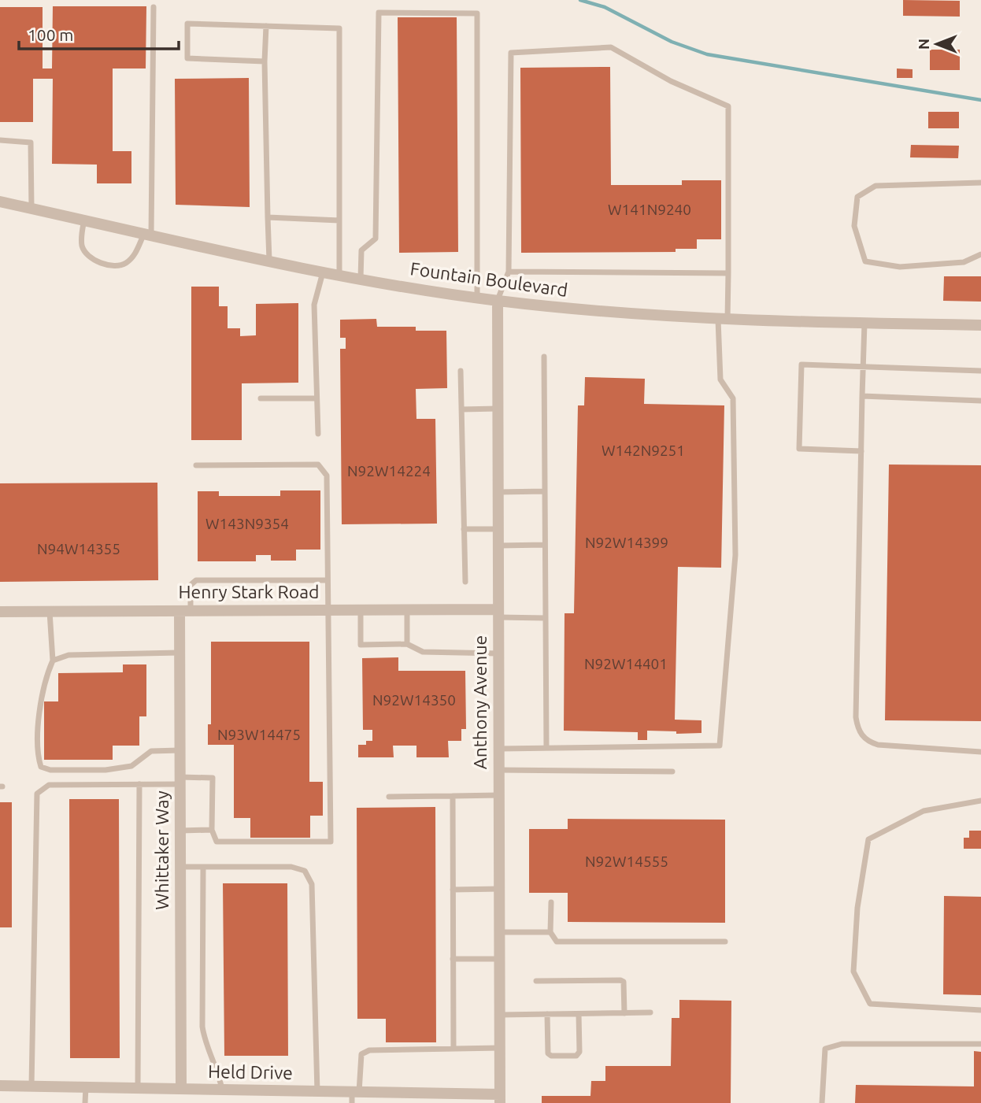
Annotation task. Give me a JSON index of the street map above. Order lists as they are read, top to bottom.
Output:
{
  "streets": {
    "street": [
      "Fountain Boulevard",
      "Henry Stark Road",
      "Anthony Avenue",
      "Whittaker Way",
      "Held Drive"
    ]
  },
  "crossings": [
    ["Fountain Boulevard", "Anthony Avenue"],
    ["Henry Stark Road", "Anthony Avenue"],
    ["Henry Stark Road", "Whittaker Way"],
    ["Anthony Avenue", "Held Drive"],
    ["Whittaker Way", "Held Drive"]
  ],
  "house_numbers": [
    "W141N9240",
    "W142N9251",
    "N92W14224",
    "W143N9354",
    "N92W14399",
    "N94W14355",
    "N92W14401",
    "N92W14350",
    "N93W14475",
    "N92W14555"
  ],
  "scale_bar": "100 m",
  "north": "left"
}
